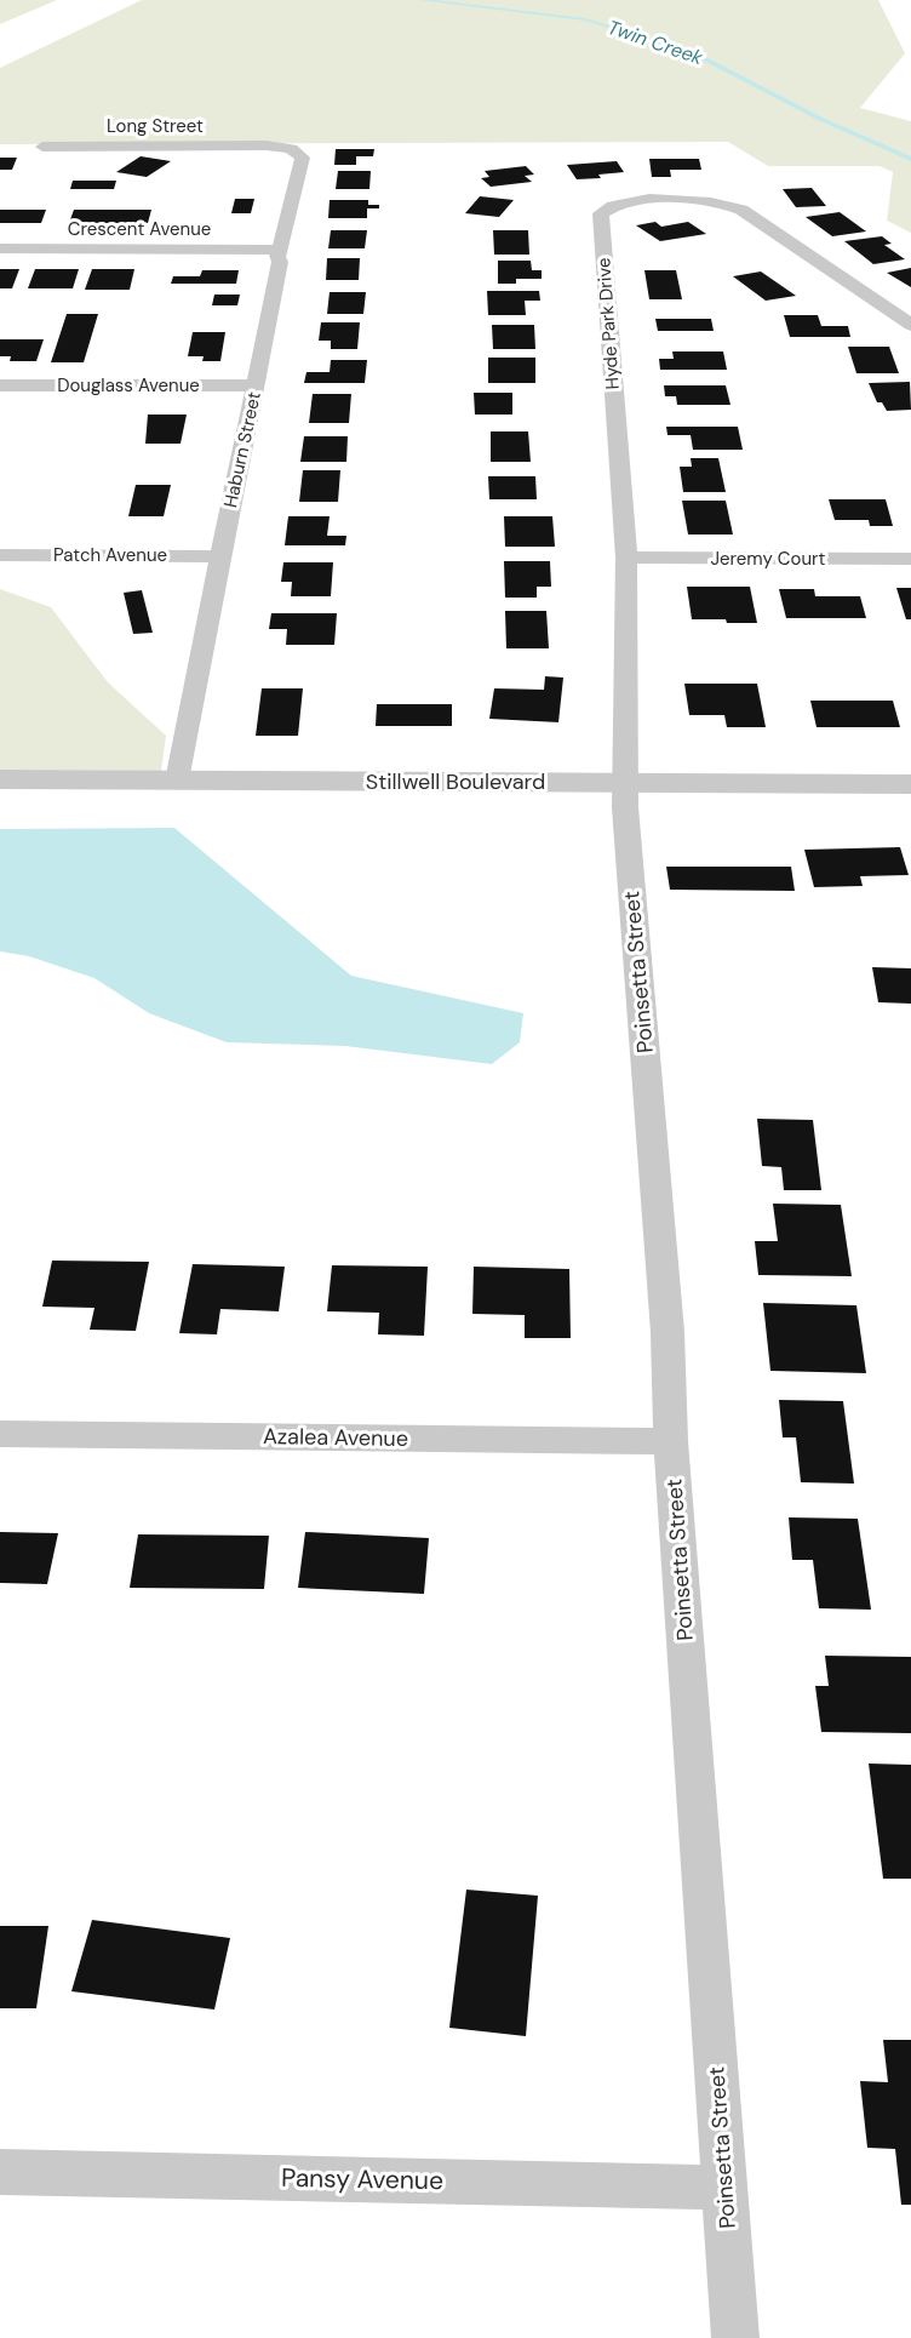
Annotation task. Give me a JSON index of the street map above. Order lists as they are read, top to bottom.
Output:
{
  "streets": {
    "street": [
      "Long Street",
      "Crescent Avenue",
      "Hyde Park Drive",
      "Douglass Avenue",
      "Haburn Street",
      "Patch Avenue",
      "Jeremy Court",
      "Stillwell Boulevard",
      "Poinsetta Street",
      "Azalea Avenue",
      "Pansy Avenue"
    ]
  },
  "crossings": [
    ["Long Street", "Haburn Street"],
    ["Crescent Avenue", "Haburn Street"],
    ["Hyde Park Drive", "Jeremy Court"],
    ["Hyde Park Drive", "Stillwell Boulevard"],
    ["Hyde Park Drive", "Poinsetta Street"],
    ["Douglass Avenue", "Haburn Street"],
    ["Haburn Street", "Patch Avenue"],
    ["Haburn Street", "Stillwell Boulevard"],
    ["Stillwell Boulevard", "Poinsetta Street"],
    ["Poinsetta Street", "Azalea Avenue"],
    ["Poinsetta Street", "Pansy Avenue"]
  ],
  "water": ["Twin Creek"]
}
